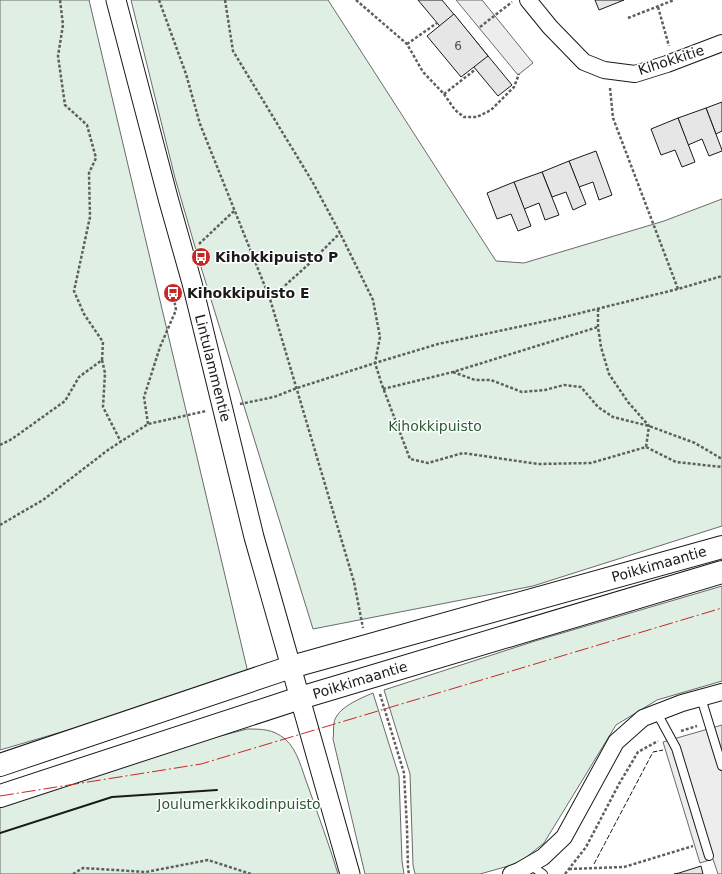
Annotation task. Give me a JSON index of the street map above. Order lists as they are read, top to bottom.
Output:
{
  "streets": {
    "main road": ["Poikkimaantie"],
    "street": ["Kihokkitie", "Lintulammentie"]
  },
  "crossings": [
    ["Lintulammentie", "Poikkimaantie"]
  ],
  "parks": ["Kihokkipuisto", "Joulumerkkikodinpuisto"],
  "places": {
    "bus stop": ["Kihokkipuisto P", "Kihokkipuisto E"]
  },
  "house_numbers": ["6"]
}
